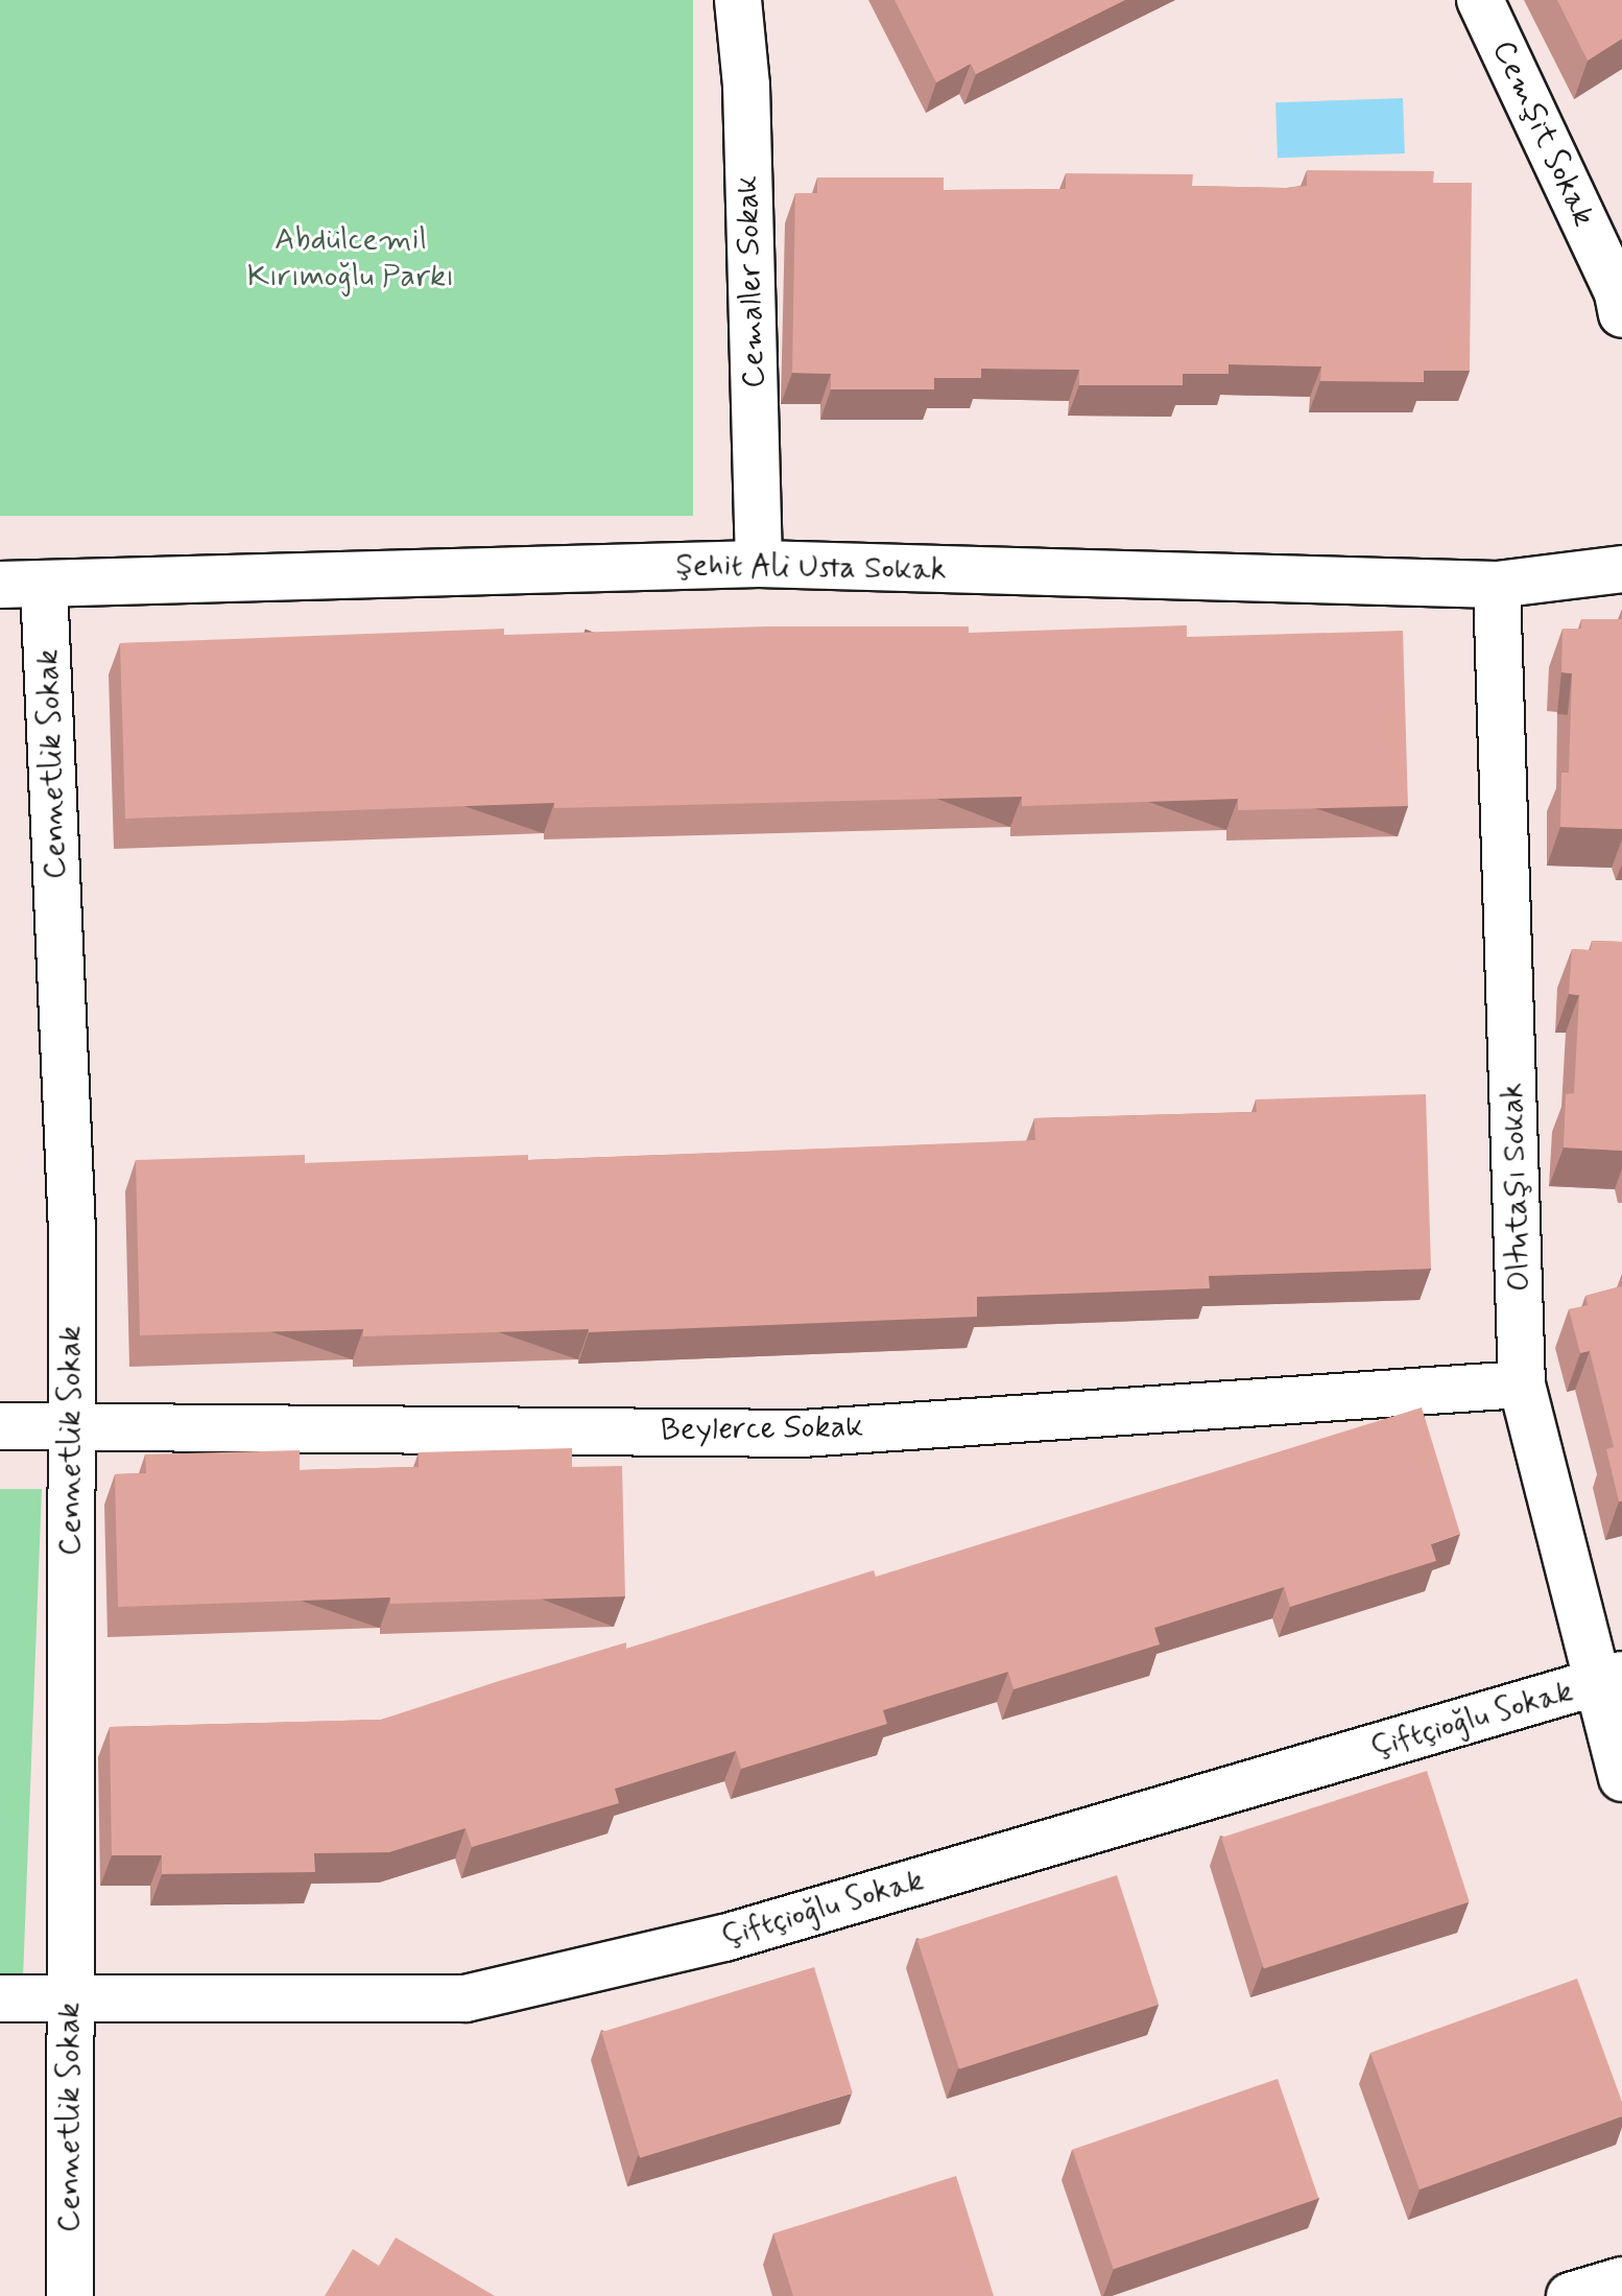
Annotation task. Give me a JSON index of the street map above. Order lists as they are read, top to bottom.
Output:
{
  "streets": {
    "street": [
      "Cemşit Sokak",
      "Cemaller Sokak",
      "Şehit Ali Usta Sokak",
      "Cennetlik Sokak",
      "Oltutaşı Sokak",
      "Beylerce Sokak",
      "Çiftçioğlu Sokak"
    ]
  },
  "crossings": [
    ["Cemaller Sokak", "Şehit Ali Usta Sokak"],
    ["Şehit Ali Usta Sokak", "Cennetlik Sokak"],
    ["Şehit Ali Usta Sokak", "Oltutaşı Sokak"],
    ["Cennetlik Sokak", "Beylerce Sokak"],
    ["Cennetlik Sokak", "Çiftçioğlu Sokak"],
    ["Oltutaşı Sokak", "Beylerce Sokak"],
    ["Oltutaşı Sokak", "Çiftçioğlu Sokak"]
  ],
  "parks": ["Abdülcemil Kırımoğlu Parkı"]
}
